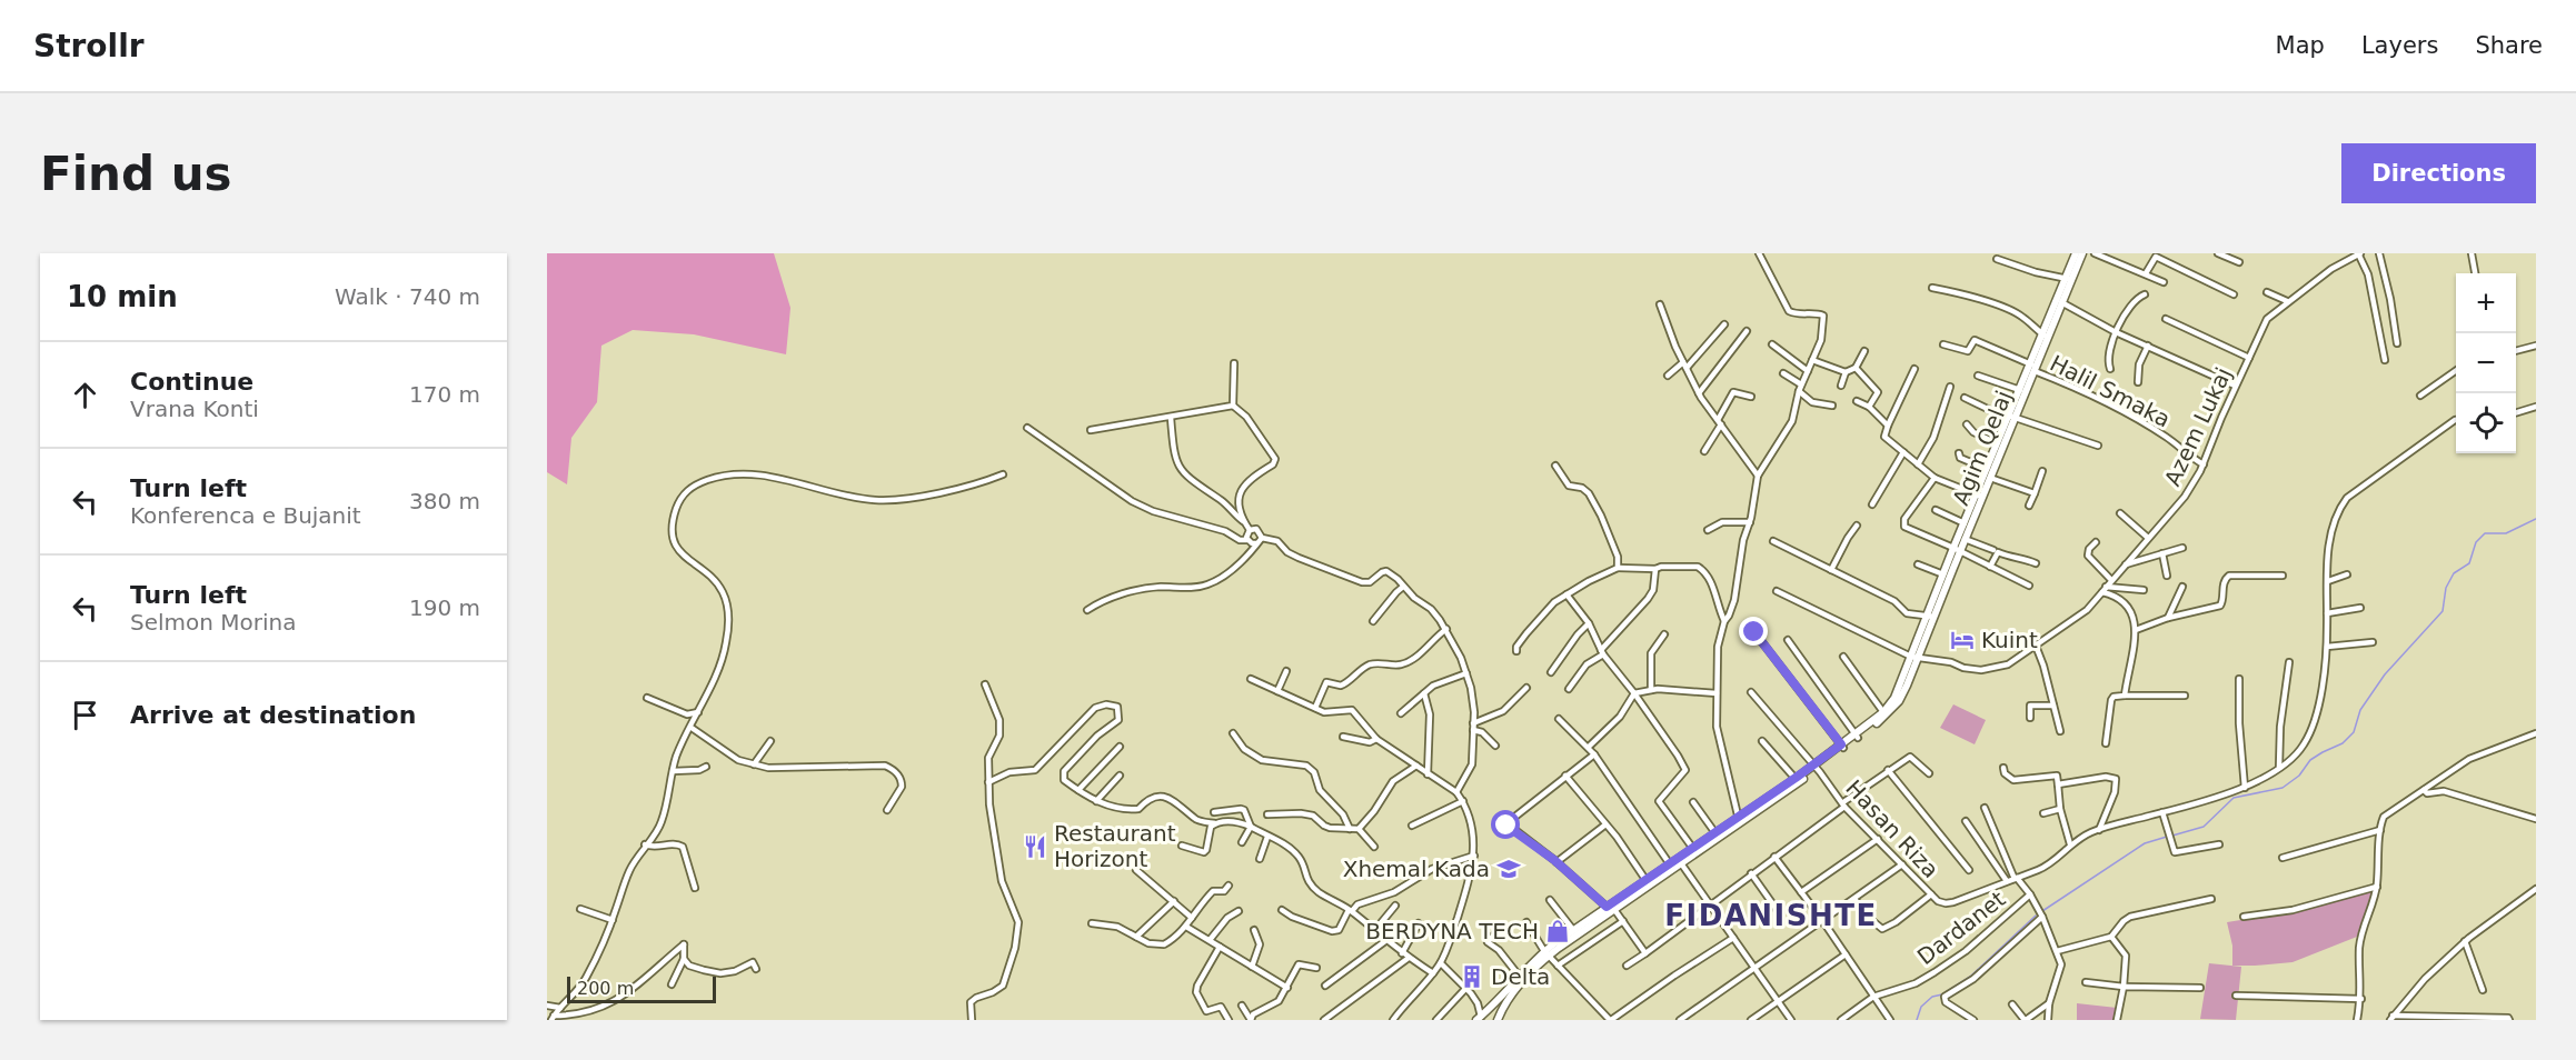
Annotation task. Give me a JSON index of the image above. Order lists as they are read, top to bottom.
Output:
{
  "streets": {
    "main road": ["Agim Qelaj"],
    "street": [
      "Halil Smaka",
      "Azem Lukaj",
      "Hasan Riza",
      "Dardanet"
    ]
  },
  "crossings": [
    ["Halil Smaka", "Azem Lukaj"],
    ["Halil Smaka", "Agim Qelaj"],
    ["Azem Lukaj", "Agim Qelaj"]
  ],
  "districts": ["FIDANISHTE"],
  "places": {
    "hotel": ["Kuint"],
    "restaurant": ["Restaurant Horizont"],
    "school or university": ["Xhemal Kada"],
    "shop": ["BERDYNA TECH"],
    "building": ["Delta"]
  },
  "scale_bar": "200 m",
  "page": {
    "header": "Strollr",
    "nav": ["Map", "Layers", "Share"],
    "buttons": "Directions",
    "title": "Find us",
    "heading": ["10 min", "Walk · 740 m"],
    "map_buttons": ["+", "−"],
    "list": [
      ["Continue", "Vrana Konti", "170 m"],
      ["Turn left", "Konferenca e Bujanit", "380 m"],
      ["Turn left", "Selmon Morina", "190 m"],
      "Arrive at destination"
    ],
    "scale": "200 m"
  }
}
